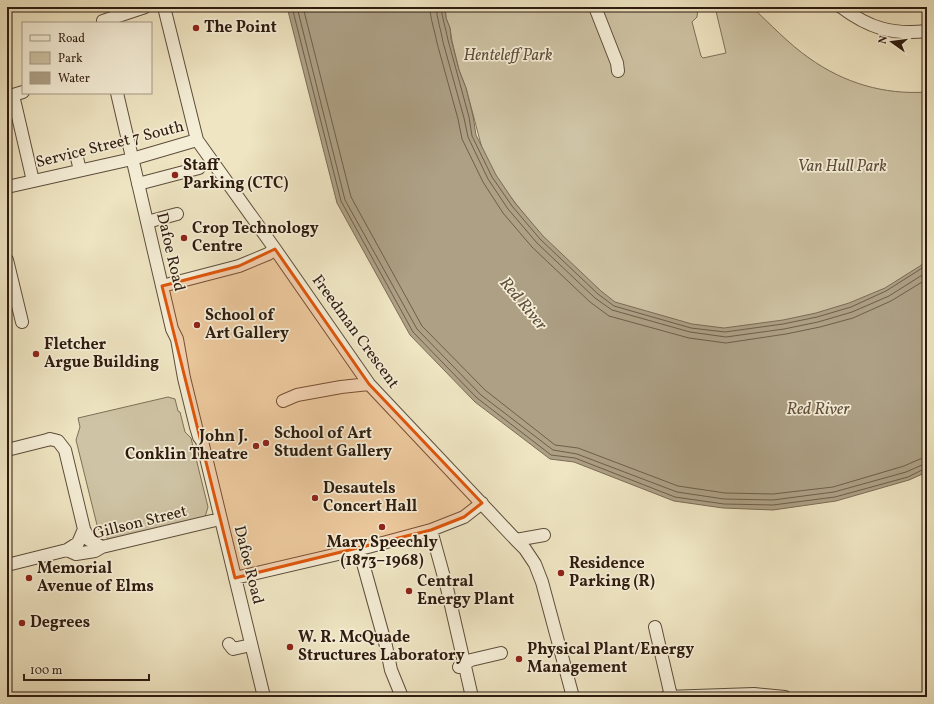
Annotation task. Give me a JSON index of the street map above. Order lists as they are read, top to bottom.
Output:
{
  "streets": {
    "street": [
      "Service Street 7 South",
      "Dafoe Road",
      "Freedman Crescent",
      "Gillson Street"
    ]
  },
  "crossings": [
    ["Service Street 7 South", "Dafoe Road"],
    ["Service Street 7 South", "Freedman Crescent"],
    ["Dafoe Road", "Gillson Street"]
  ],
  "water": ["Red River"],
  "parks": ["Henteleff Park", "Van Hull Park"],
  "places": [
    "The Point",
    "Staff Parking (CTC)",
    "Crop Technology Centre",
    "School of Art Gallery",
    "Fletcher Argue Building",
    "School of Art Student Gallery",
    "John J. Conklin Theatre",
    "Desautels Concert Hall",
    "Mary Speechly (1873–1968)",
    "Residence Parking (R)",
    "Memorial Avenue of Elms",
    "Central Energy Plant",
    "Degrees",
    "W. R. McQuade Structures Laboratory",
    "Physical Plant/Energy Management"
  ],
  "legend": ["Road", "Park", "Water"],
  "scale_bar": "100 m",
  "north": "left"
}
